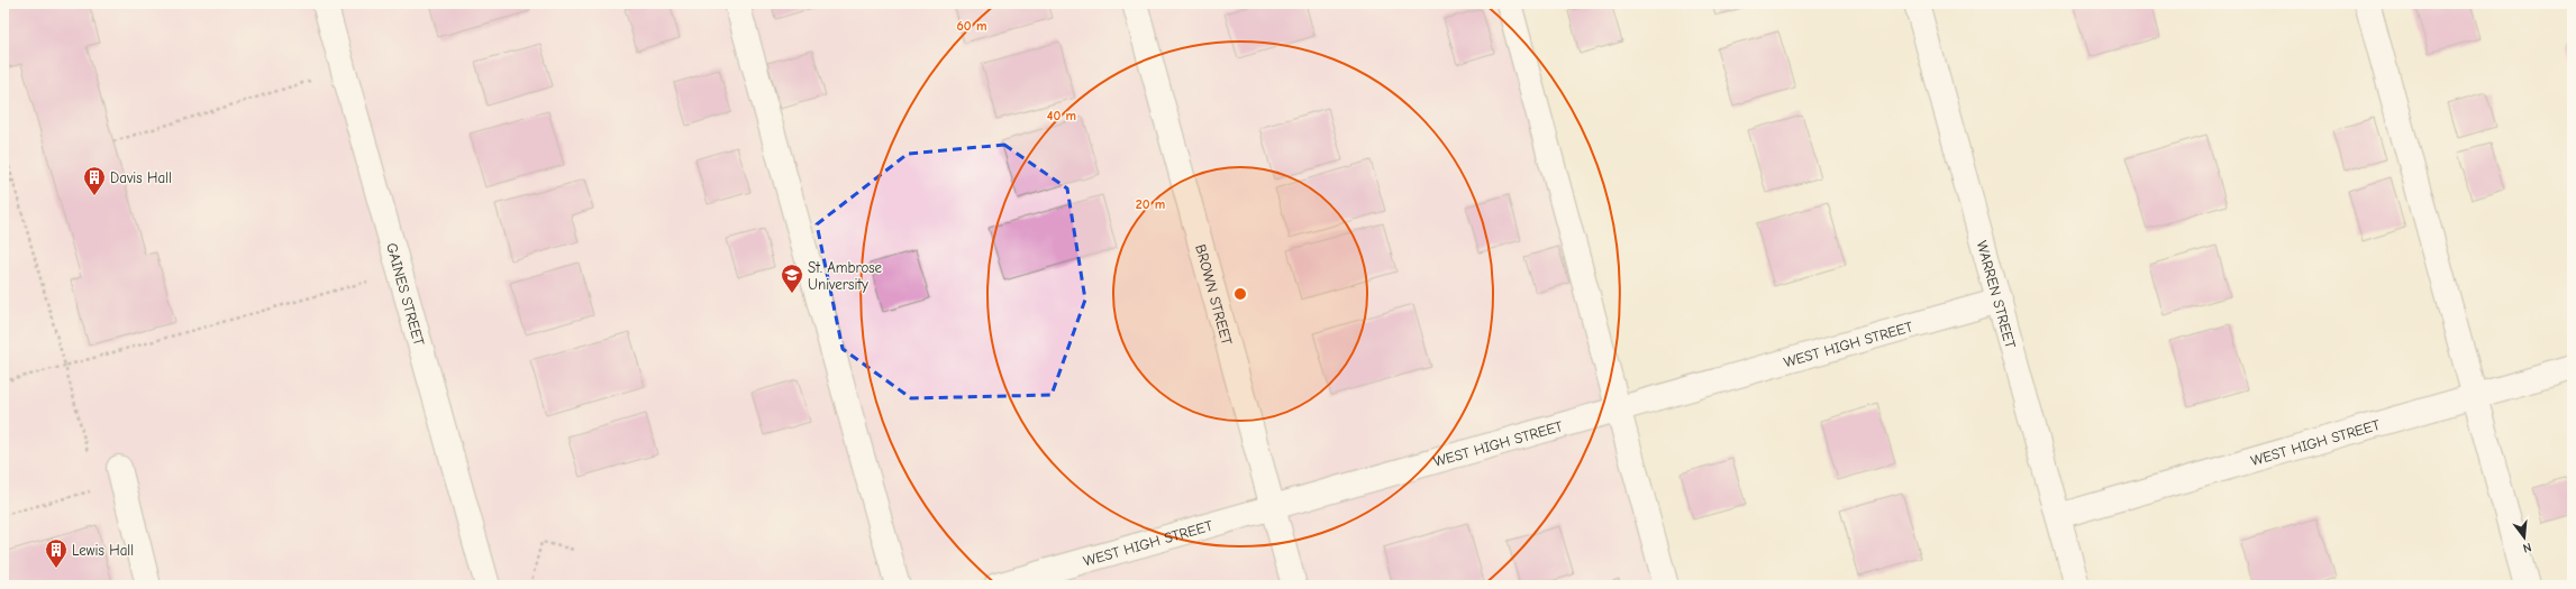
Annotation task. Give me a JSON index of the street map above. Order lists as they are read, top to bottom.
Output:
{
  "streets": {
    "street": [
      "BROWN STREET",
      "WARREN STREET",
      "GAINES STREET",
      "WEST HIGH STREET"
    ]
  },
  "crossings": [
    ["BROWN STREET", "WEST HIGH STREET"],
    ["WARREN STREET", "WEST HIGH STREET"]
  ],
  "places": {
    "building": ["Davis Hall", "Lewis Hall"],
    "school or university": ["St. Ambrose University"]
  },
  "north": "bottom",
  "rings": ["60 m", "40 m", "20 m"]
}
